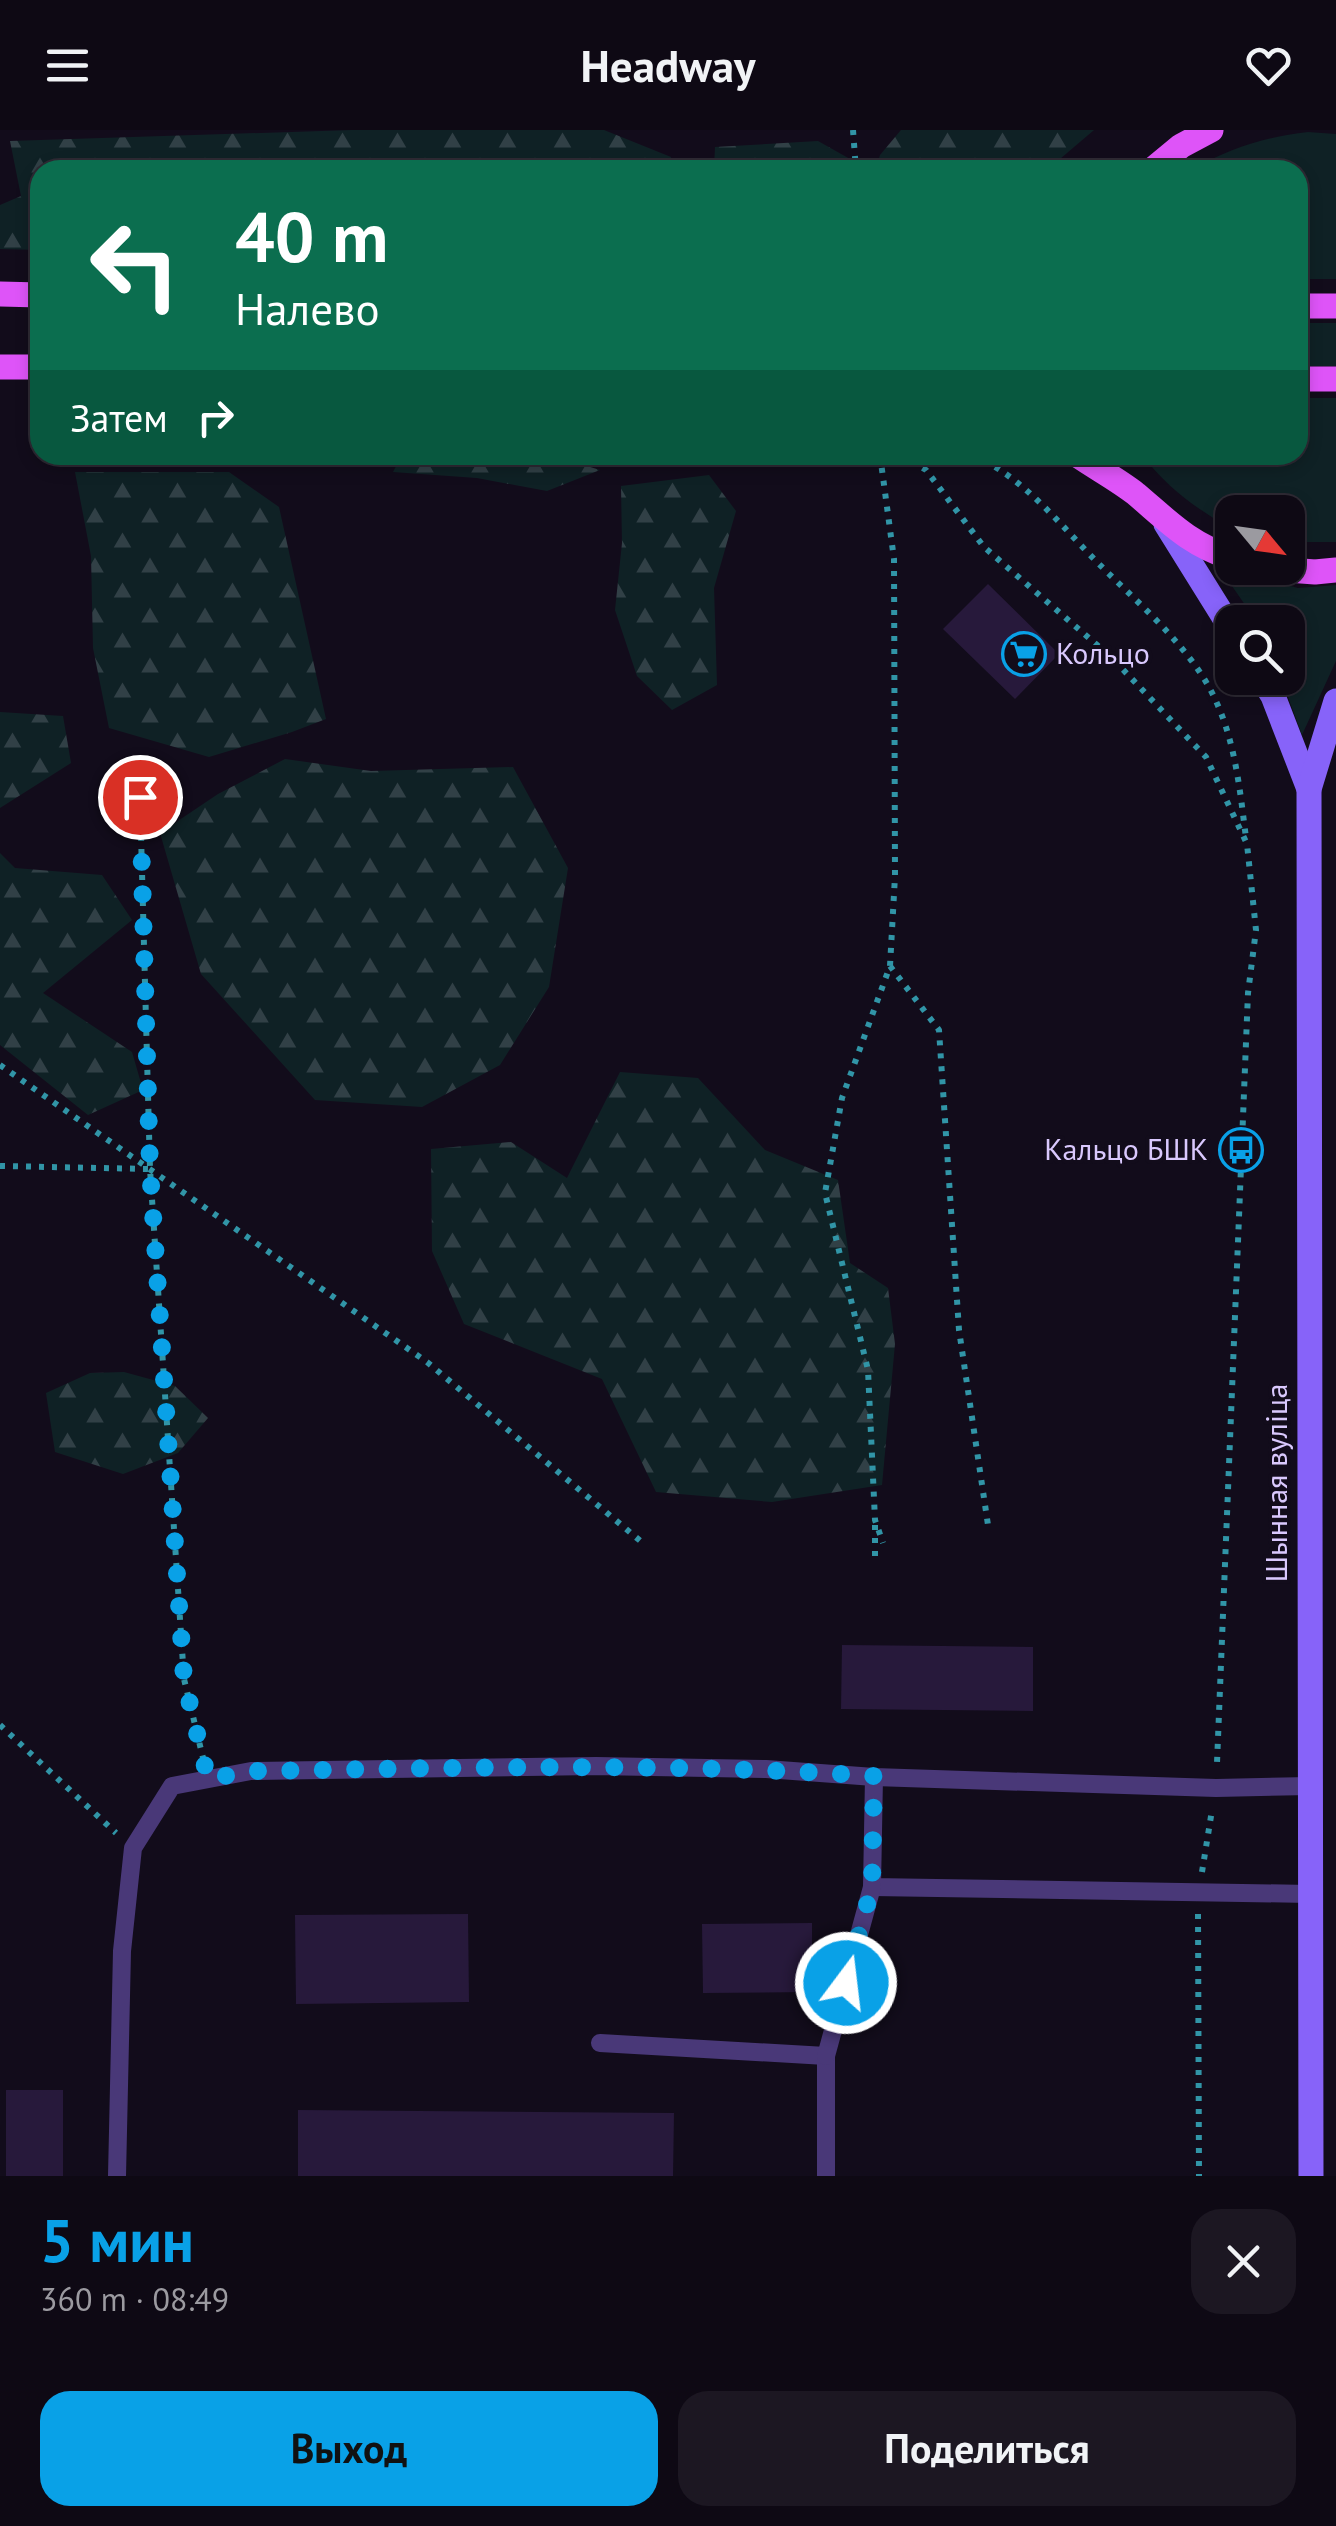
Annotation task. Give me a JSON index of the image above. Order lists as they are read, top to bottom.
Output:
{
  "streets": {
    "main road": ["Шынная вуліца"]
  },
  "places": {
    "supermarket": ["Кольцо"],
    "bus stop": ["Кальцо БШК"]
  },
  "north": "bottom right",
  "page": {
    "header": "Headway",
    "turn": ["40 m", "Налево"],
    "then": "Затем",
    "heading": ["5 мин", "360 m · 08:49"],
    "buttons": ["Выход", "Поделиться"]
  }
}
